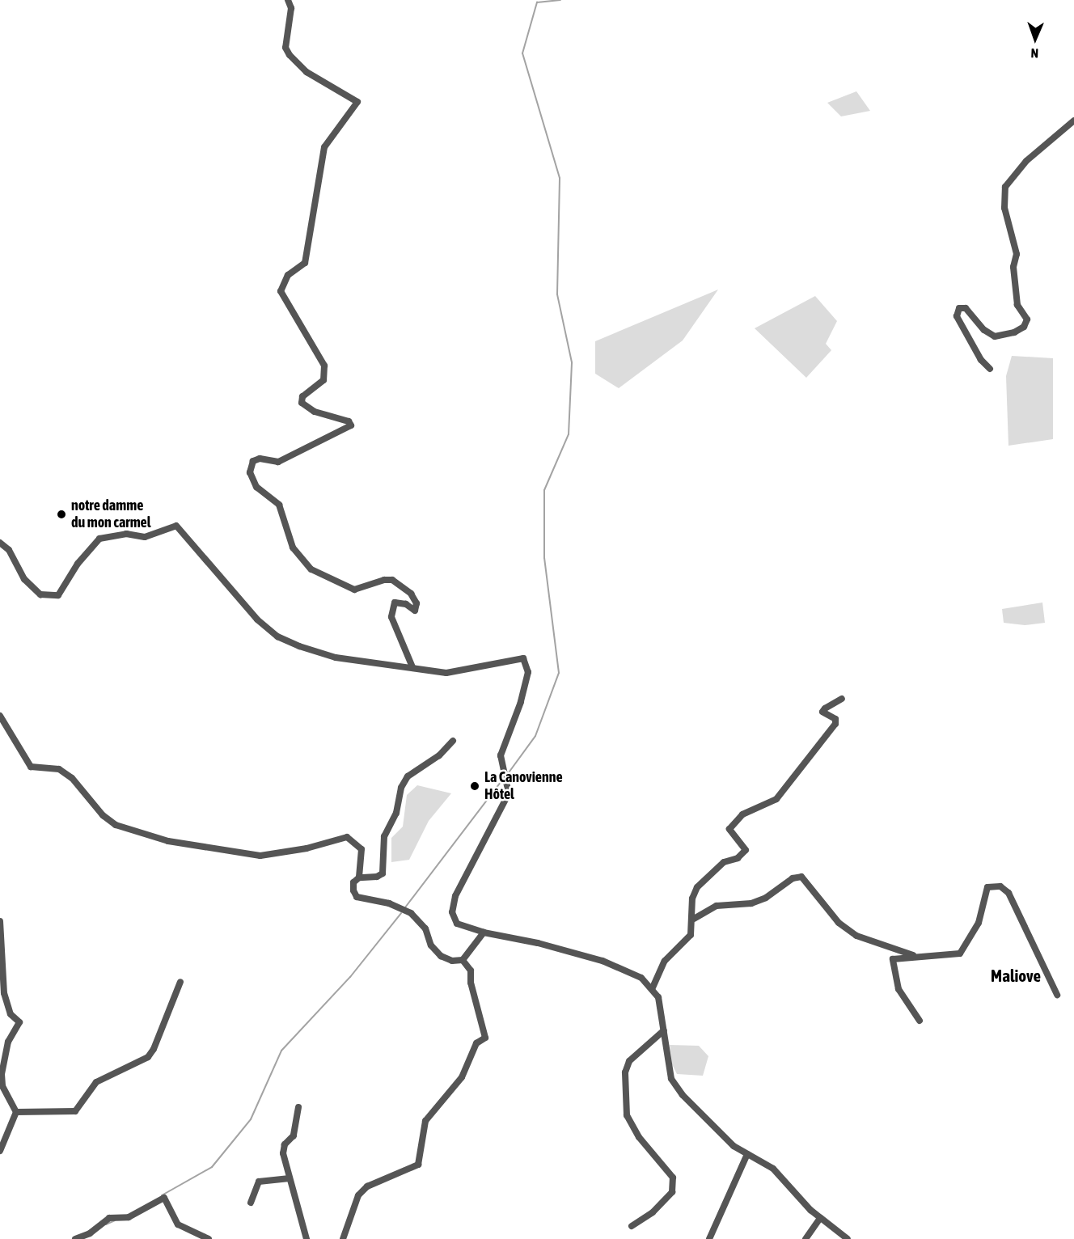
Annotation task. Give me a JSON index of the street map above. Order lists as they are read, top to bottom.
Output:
{
  "districts": ["Maliove"],
  "places": ["notre damme du mon carmel", "La Canovienne Hôtel"],
  "north": "bottom"
}
